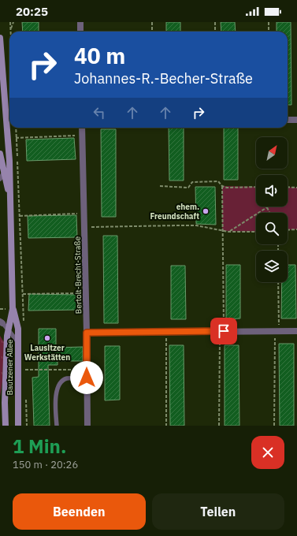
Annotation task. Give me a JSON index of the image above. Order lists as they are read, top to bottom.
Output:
{
  "streets": {
    "street": ["Bertolt-Brecht-Straße", "Bautzener Allee"]
  },
  "places": ["ehem. Freundschaft", "Lausitzer Werkstätten"],
  "north": "top right",
  "page": {
    "status": "20:25",
    "turn": ["40 m", "Johannes-R.-Becher-Straße"],
    "heading": ["1 Min.", "150 m · 20:26"],
    "buttons": ["Beenden", "Teilen"]
  }
}
